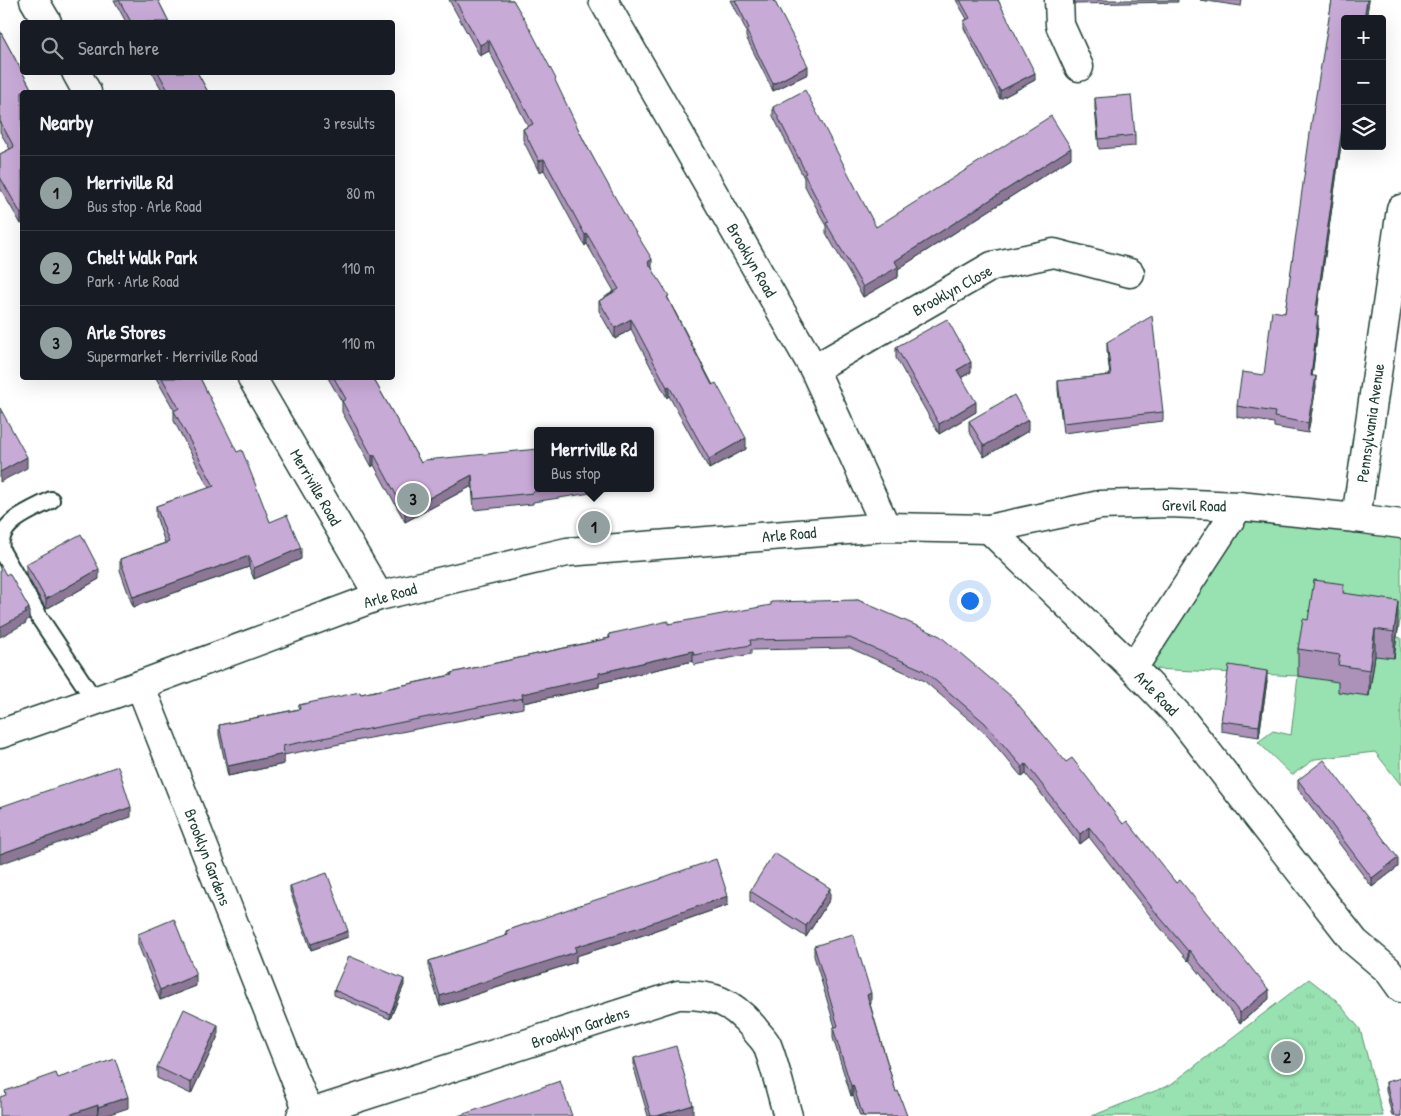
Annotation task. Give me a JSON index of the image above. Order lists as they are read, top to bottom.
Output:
{
  "streets": {
    "street": [
      "Brooklyn Road",
      "Brooklyn Close",
      "Pennsylvania Avenue",
      "Merriville Road",
      "Grevil Road",
      "Arle Road",
      "Brooklyn Gardens"
    ]
  },
  "crossings": [
    ["Brooklyn Road", "Brooklyn Close"],
    ["Brooklyn Road", "Arle Road"],
    ["Pennsylvania Avenue", "Grevil Road"],
    ["Merriville Road", "Arle Road"],
    ["Grevil Road", "Arle Road"],
    ["Arle Road", "Brooklyn Gardens"]
  ],
  "page": {
    "map_buttons": ["+", "−"],
    "search": "Search here",
    "heading": ["Nearby", "3 results"],
    "list": [
      {
        "mark": "1",
        "name": "Merriville Rd",
        "note": "Bus stop · Arle Road",
        "value": "80 m"
      },
      {
        "mark": "2",
        "name": "Chelt Walk Park",
        "note": "Park · Arle Road",
        "value": "110 m"
      },
      {
        "mark": "3",
        "name": "Arle Stores",
        "note": "Supermarket · Merriville Road",
        "value": "110 m"
      }
    ],
    "popup": ["Merriville Rd", "Bus stop"],
    "pins": ["3", "1", "2"]
  }
}
